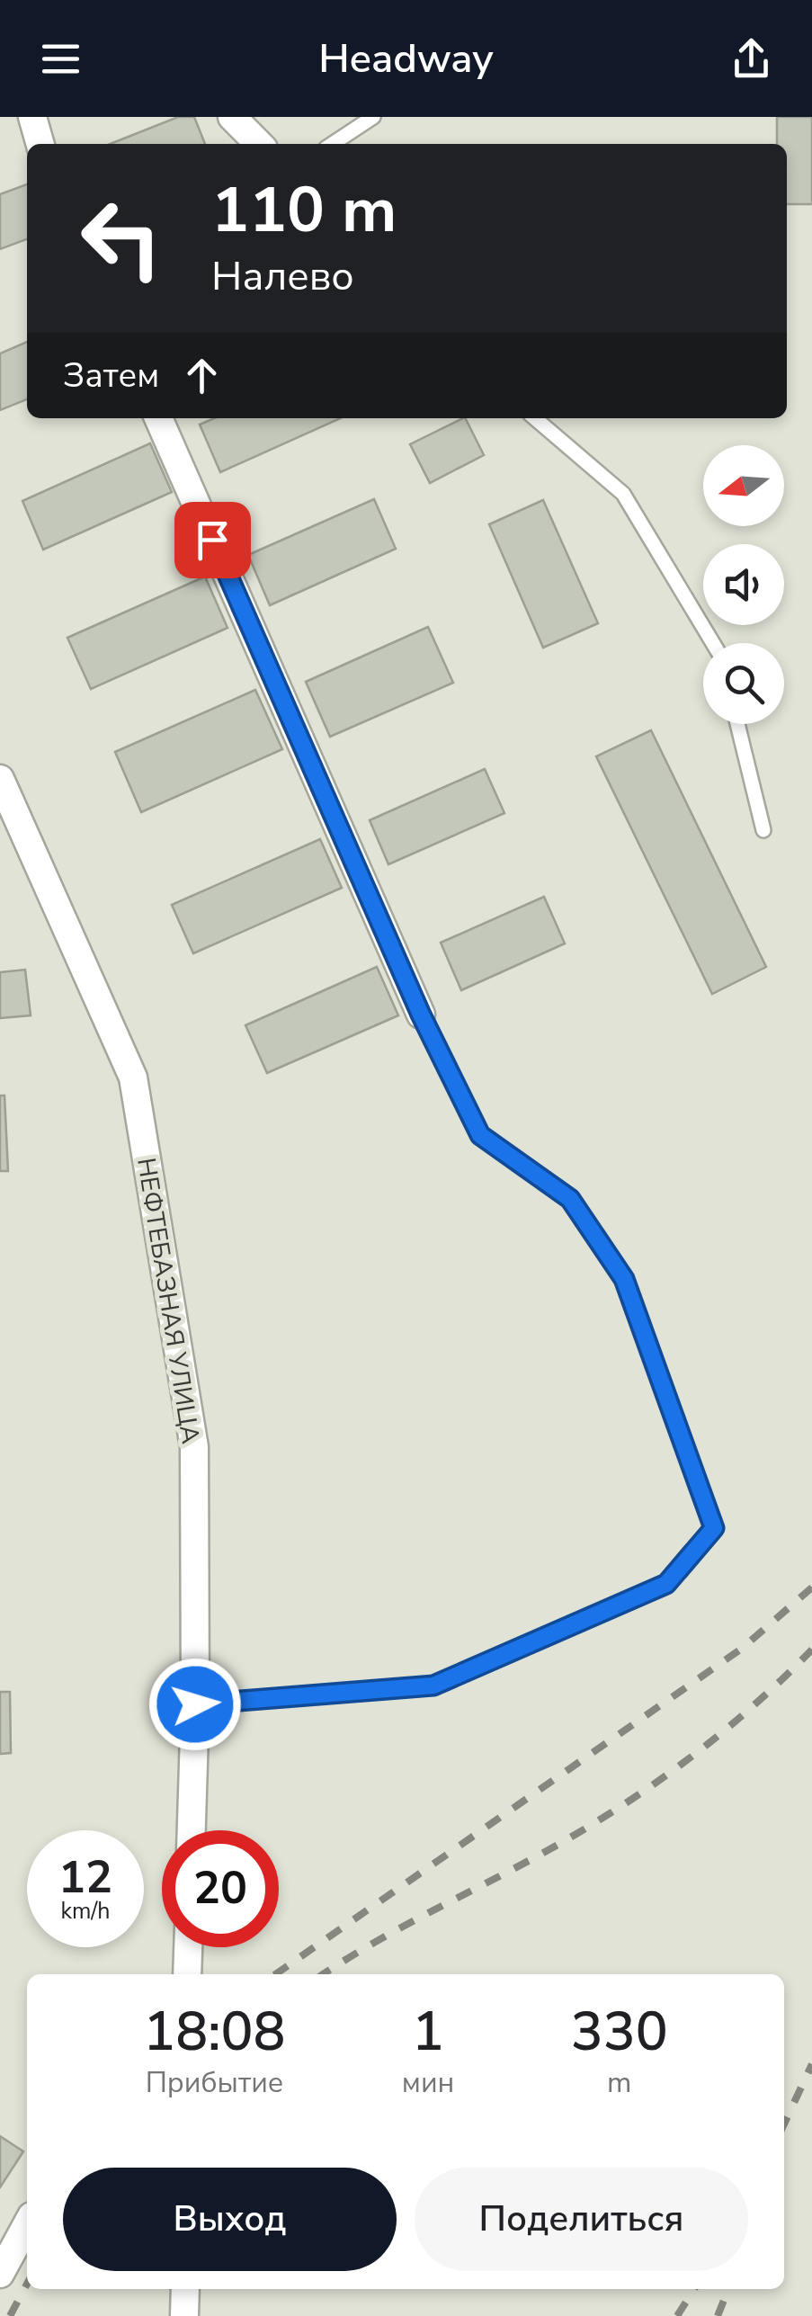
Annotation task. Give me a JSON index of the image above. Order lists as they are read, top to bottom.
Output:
{
  "streets": {
    "street": ["НЕФТЕБАЗНАЯ УЛИЦА"]
  },
  "north": "left",
  "page": {
    "header": "Headway",
    "turn": ["110 m", "Налево"],
    "then": "Затем",
    "speed": "12 km/h",
    "limit": "20",
    "eta": [
      "18:08",
      "Прибытие",
      "1",
      "мин",
      "330",
      "m"
    ],
    "buttons": ["Выход", "Поделиться"]
  }
}
